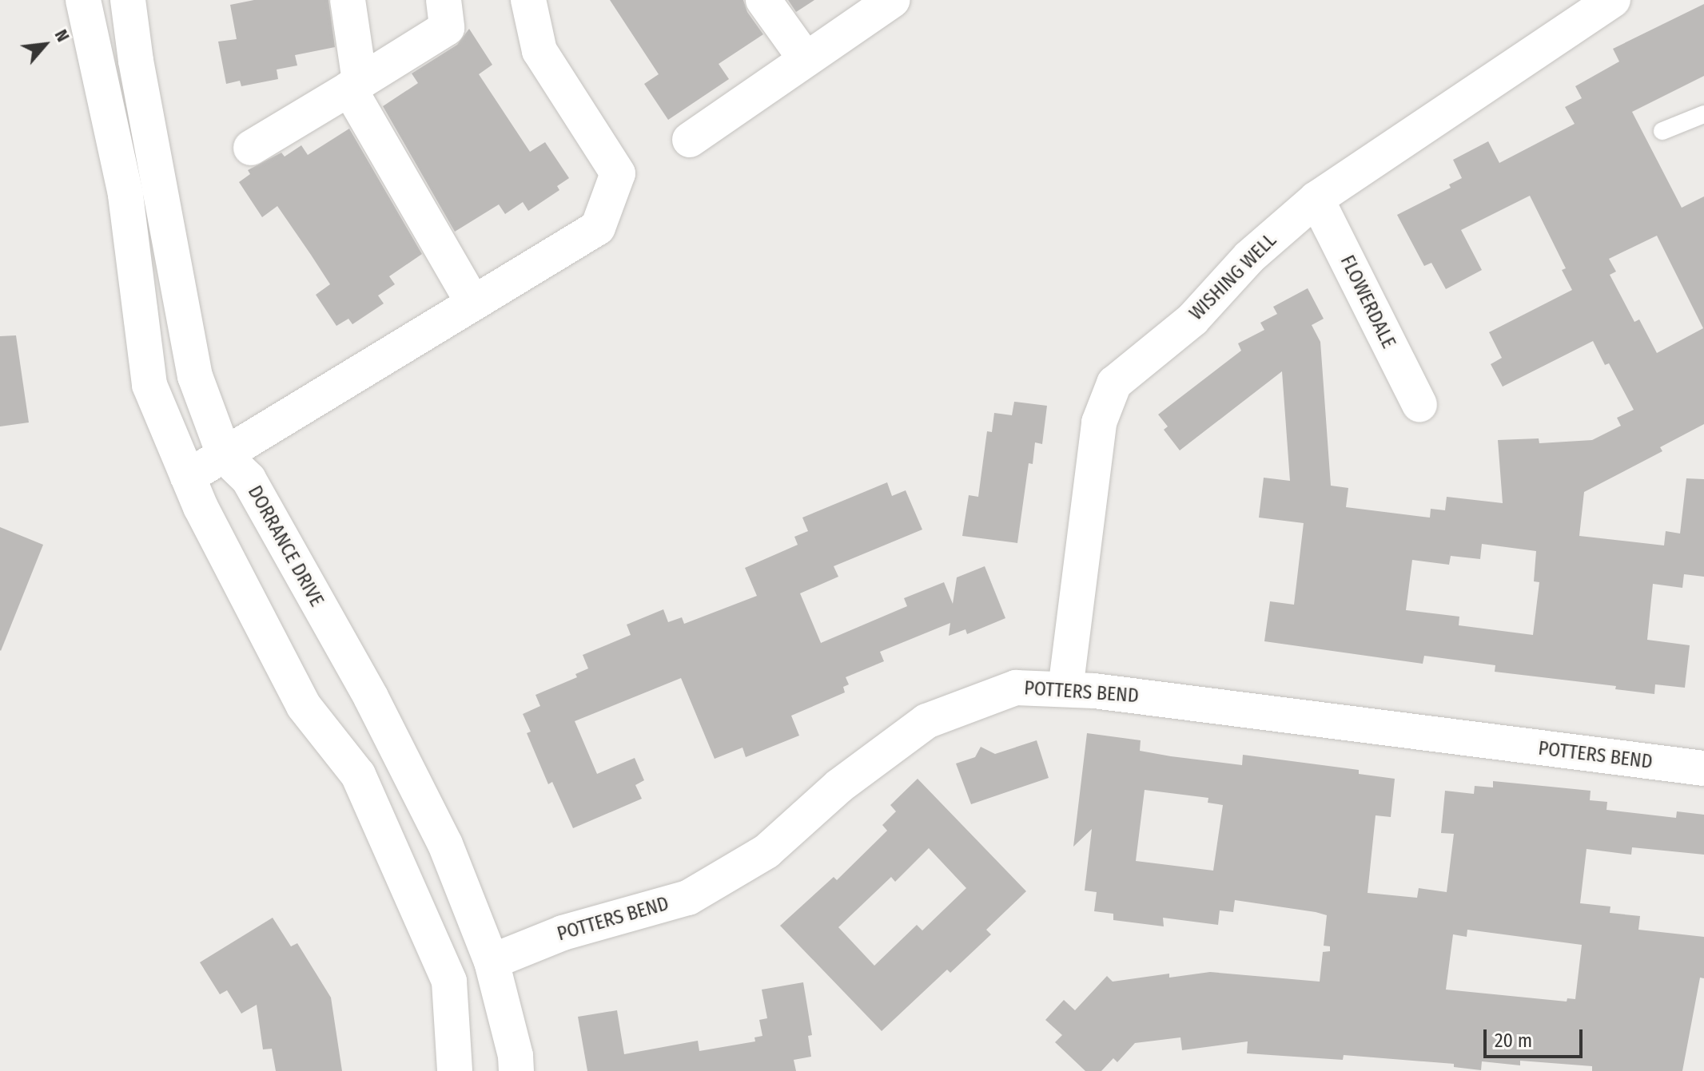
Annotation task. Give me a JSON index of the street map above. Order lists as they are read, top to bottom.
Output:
{
  "streets": {
    "street": [
      "WISHING WELL",
      "FLOWERDALE",
      "DORRANCE DRIVE",
      "POTTERS BEND"
    ]
  },
  "crossings": [
    ["WISHING WELL", "FLOWERDALE"],
    ["WISHING WELL", "POTTERS BEND"],
    ["DORRANCE DRIVE", "POTTERS BEND"]
  ],
  "scale_bar": "20 m",
  "north": "top right"
}
